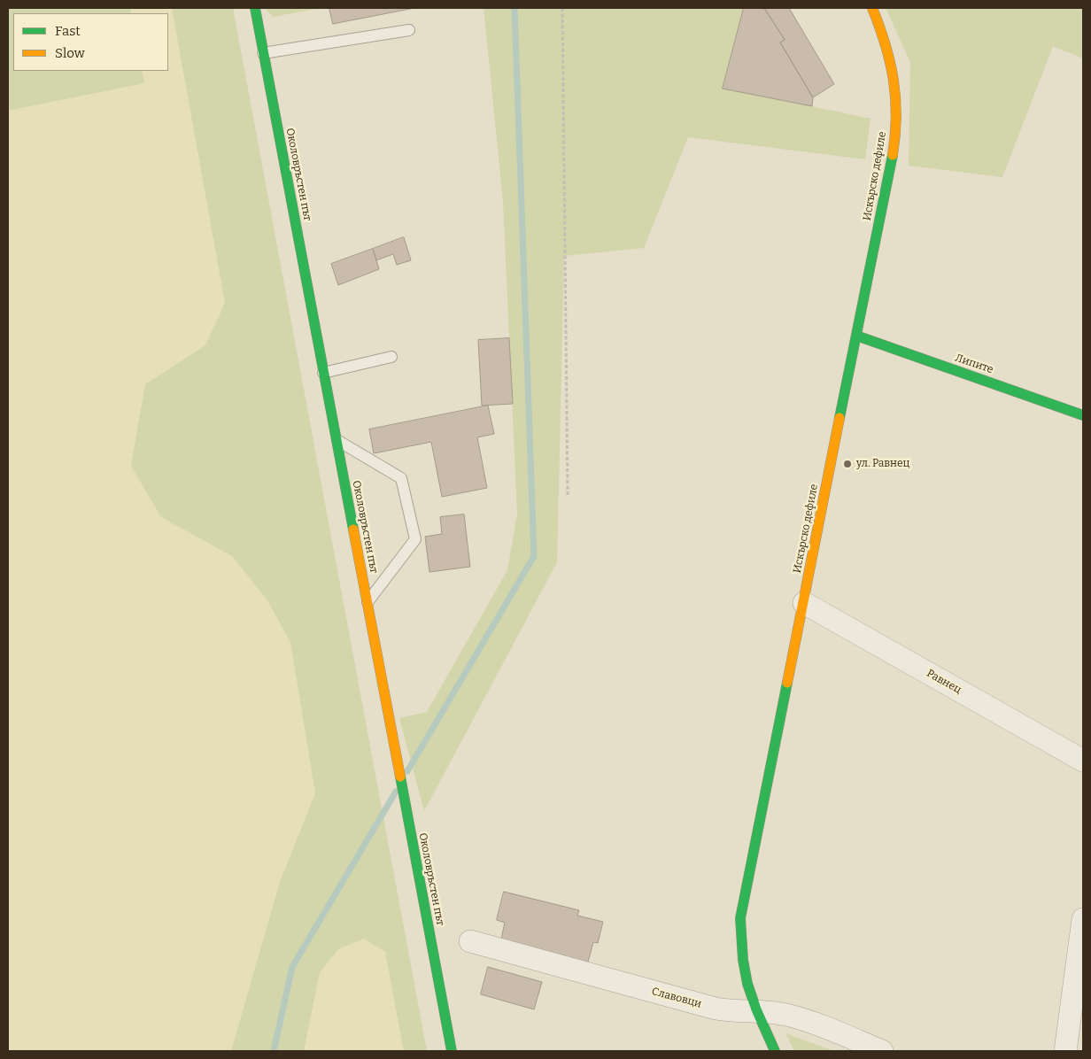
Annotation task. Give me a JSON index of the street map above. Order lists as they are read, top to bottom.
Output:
{
  "streets": {
    "main road": ["Околовръстен път", "Искърско дефиле", "Липите"],
    "street": ["Равнец", "Славовци"]
  },
  "crossings": [
    ["Искърско дефиле", "Липите"],
    ["Искърско дефиле", "Равнец"],
    ["Искърско дефиле", "Славовци"]
  ],
  "places": ["ул. Равнец"],
  "legend": ["Fast", "Slow"]
}
